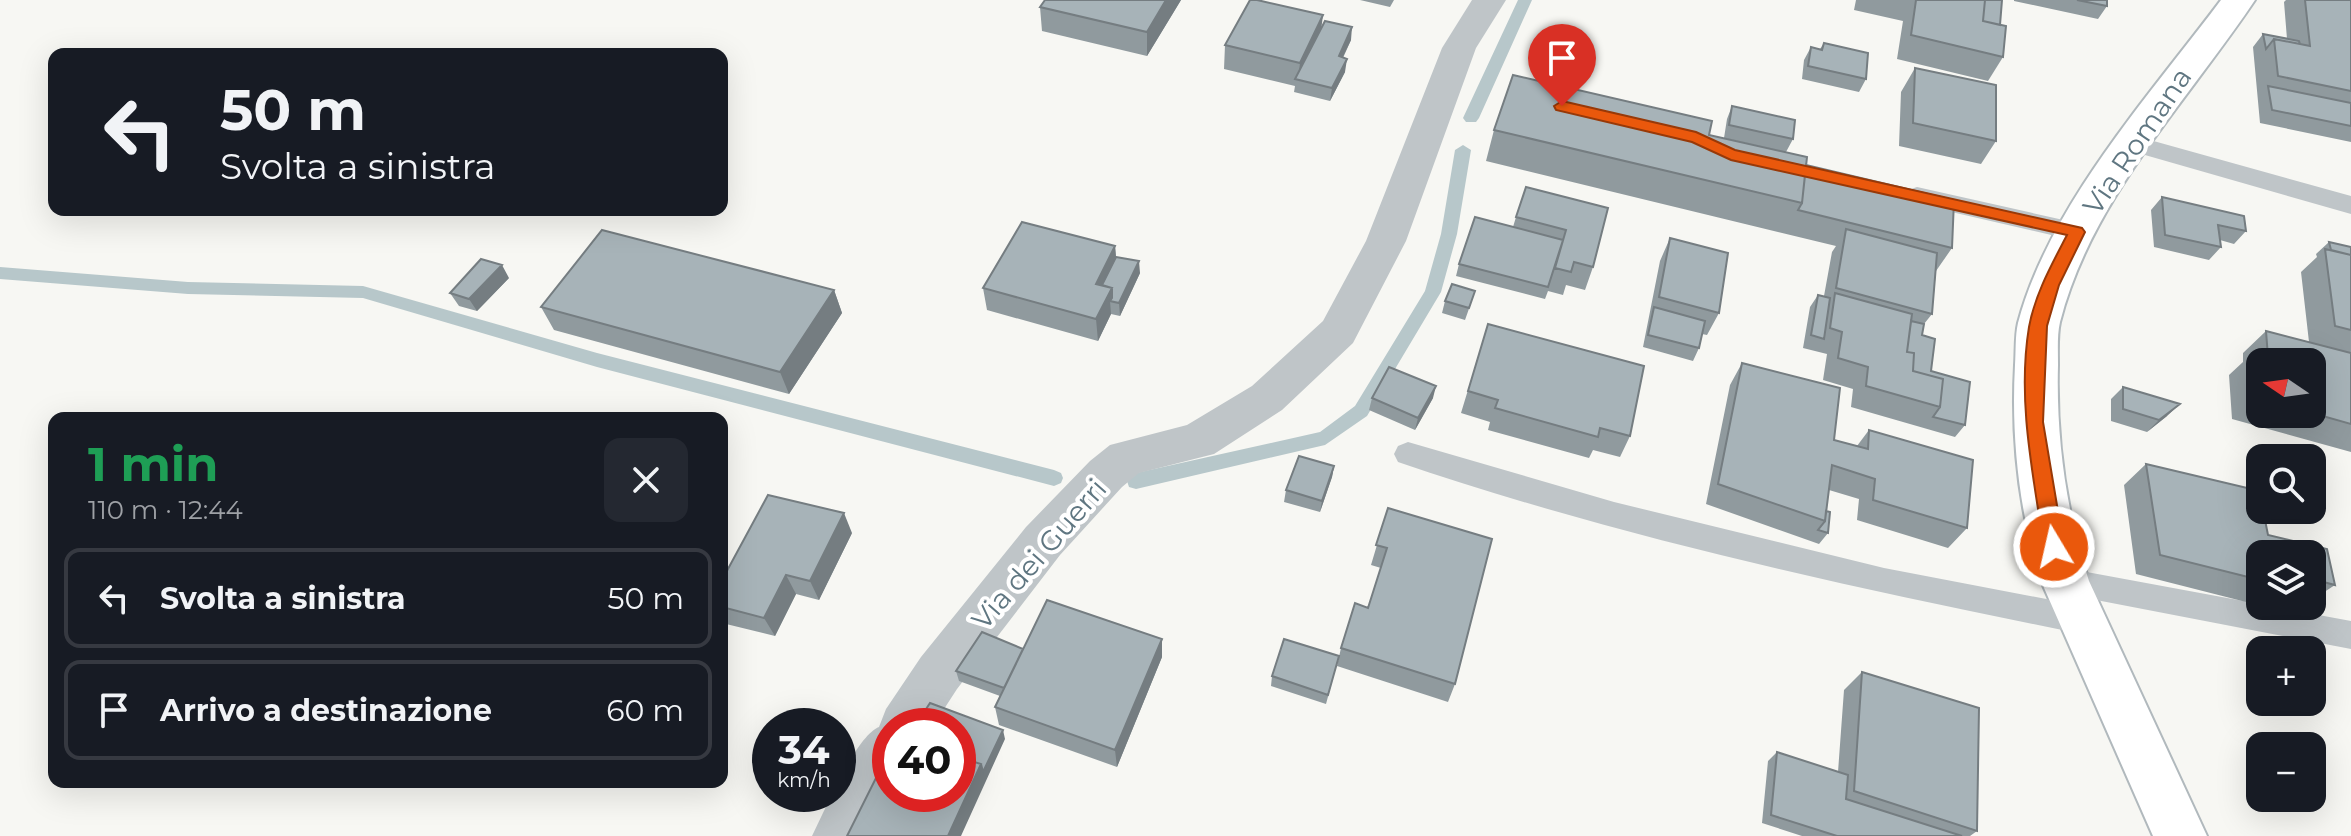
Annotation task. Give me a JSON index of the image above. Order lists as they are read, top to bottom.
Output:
{
  "streets": {
    "street": ["Via Romana", "Via dei Guerri"]
  },
  "north": "left",
  "page": {
    "turn": ["50 m", "Svolta a sinistra"],
    "map_buttons": ["+", "−"],
    "heading": ["1 min", "110 m · 12:44"],
    "list": [
      {
        "name": "Svolta a sinistra",
        "value": "50 m"
      },
      {
        "name": "Arrivo a destinazione",
        "value": "60 m"
      }
    ],
    "speed": "34 km/h",
    "limit": "40"
  }
}
